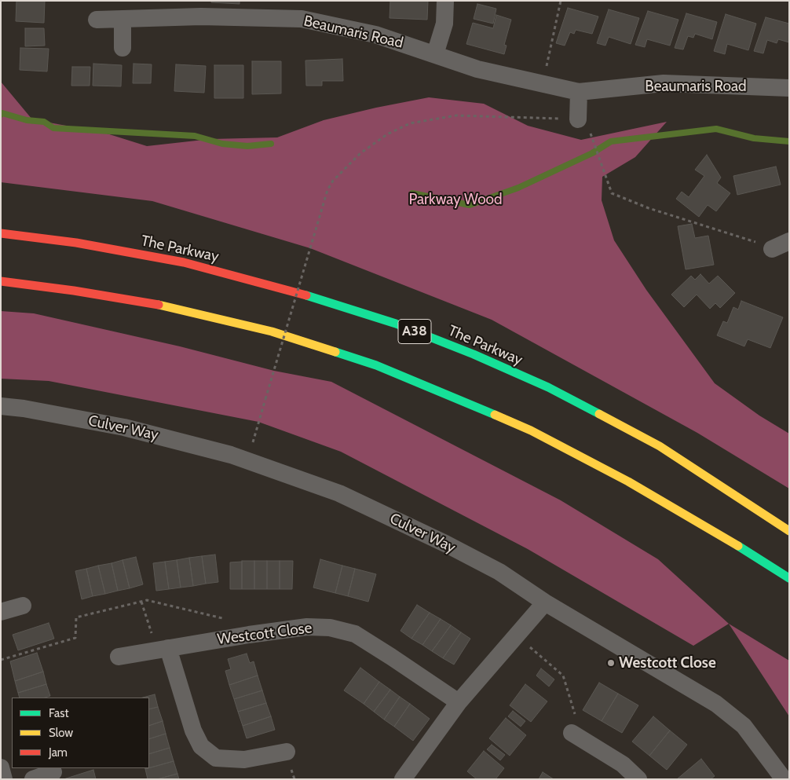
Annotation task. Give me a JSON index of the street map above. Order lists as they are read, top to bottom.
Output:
{
  "streets": {
    "highway": ["The Parkway", "A38"],
    "street": ["Beaumaris Road", "Culver Way", "Westcott Close"]
  },
  "parks": ["Parkway Wood"],
  "places": ["Westcott Close"],
  "legend": ["Fast", "Slow", "Jam"]
}
